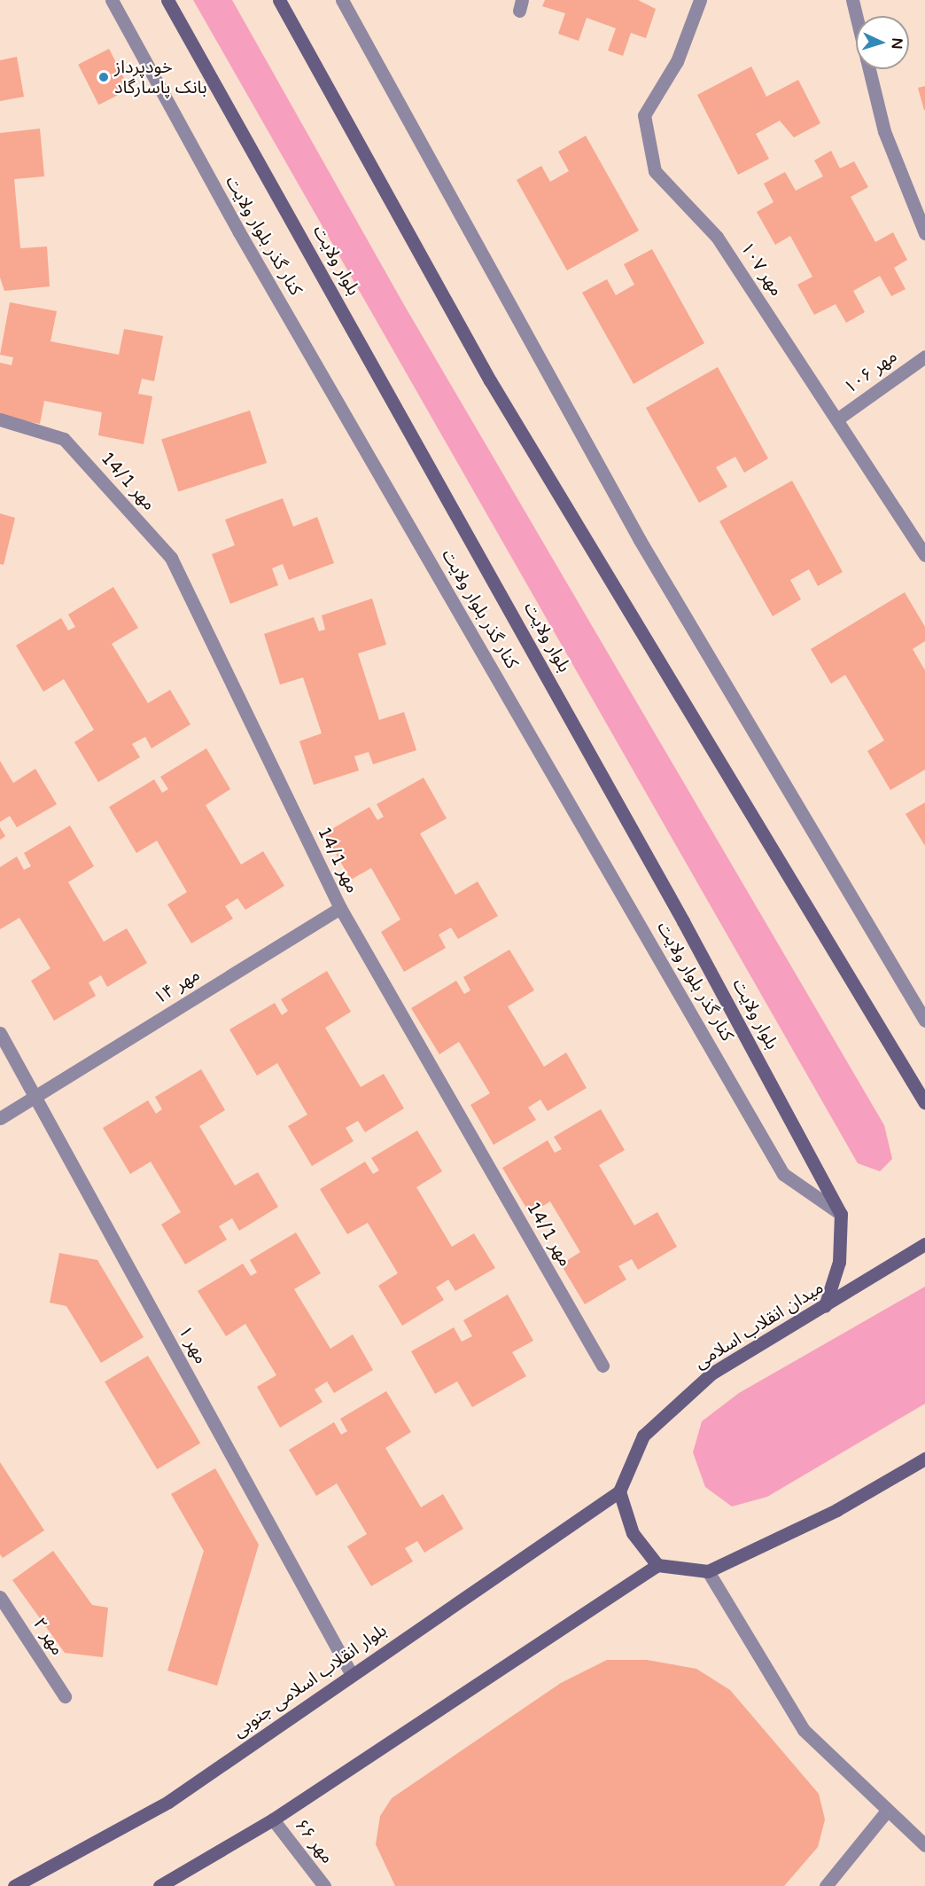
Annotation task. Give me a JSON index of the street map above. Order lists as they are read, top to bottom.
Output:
{
  "streets": {
    "main road": ["بلوار ولایت", "میدان انقلاب اسلامی", "بلوار انقلاب اسلامی جنوبی"],
    "street": [
      "کنار گذر بلوار ولایت",
      "مهر ۱۰۷",
      "مهر ۱۰۶",
      "مهر 14/1",
      "مهر ۱۴",
      "مهر ۱",
      "مهر ۲",
      "مهر ۶۶"
    ]
  },
  "crossings": [
    ["کنار گذر بلوار ولایت", "بلوار ولایت"],
    ["مهر ۱۰۷", "مهر ۱۰۶"],
    ["مهر 14/1", "مهر ۱۴"],
    ["مهر ۱۴", "مهر ۱"],
    ["میدان انقلاب اسلامی", "بلوار انقلاب اسلامی جنوبی"],
    ["مهر ۱", "بلوار انقلاب اسلامی جنوبی"]
  ],
  "places": ["خودپرداز بانک پاسارگاد"],
  "north": "right"
}
